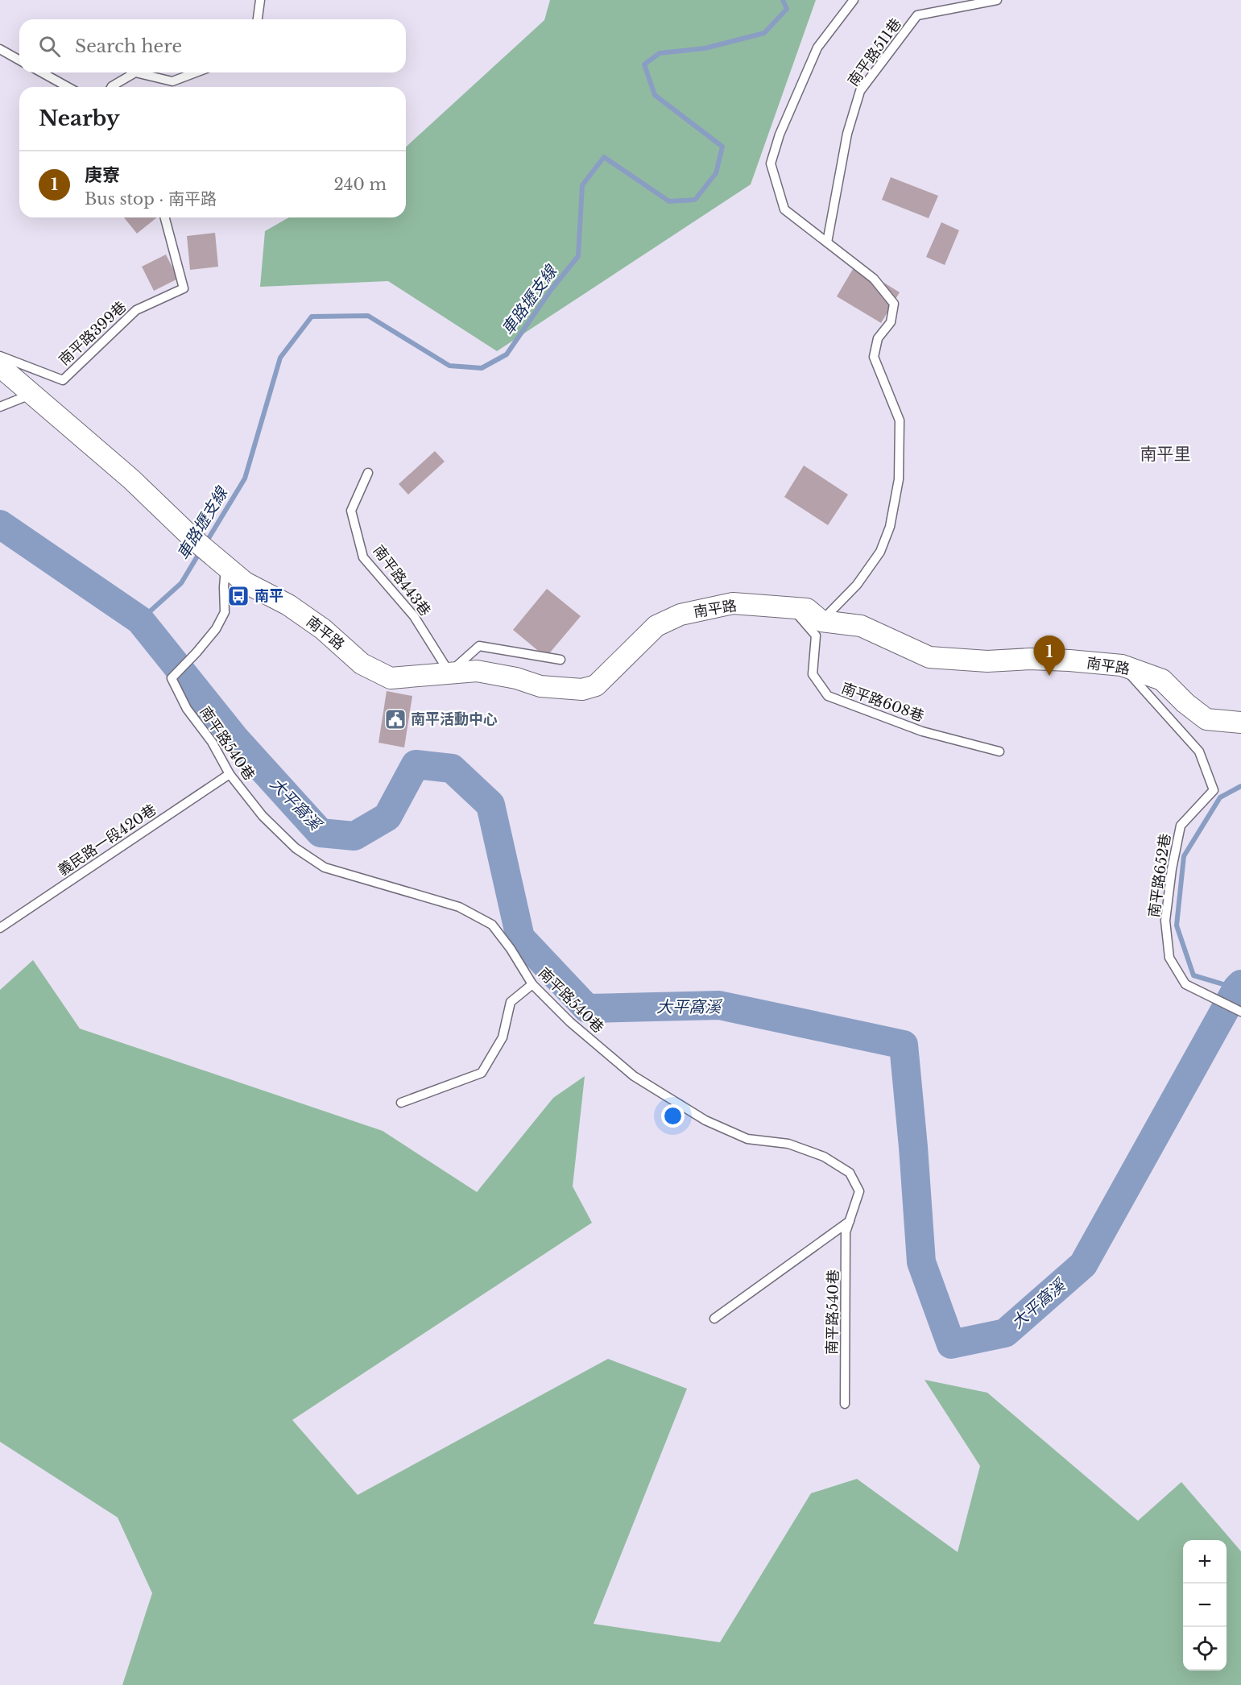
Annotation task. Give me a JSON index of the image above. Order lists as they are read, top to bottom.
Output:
{
  "streets": {
    "street": ["南平路"],
    "lane": [
      "南平路511巷",
      "南平路399巷",
      "南平路443巷",
      "南平路608巷",
      "南平路540巷",
      "義民路一段420巷",
      "南平路652巷"
    ]
  },
  "crossings": [
    ["南平路443巷", "南平路"],
    ["南平路", "南平路608巷"],
    ["南平路", "南平路540巷"],
    ["南平路", "南平路652巷"],
    ["南平路540巷", "義民路一段420巷"]
  ],
  "districts": ["南平里"],
  "water": ["車路壢支線", "大平窩溪"],
  "places": {
    "bus stop": ["南平"],
    "public building": ["南平活動中心"]
  },
  "page": {
    "search": "Search here",
    "heading": "Nearby",
    "list": [
      {
        "mark": "1",
        "name": "庚寮",
        "note": "Bus stop · 南平路",
        "value": "240 m"
      }
    ],
    "pins": "1",
    "map_buttons": ["+", "−"]
  }
}
